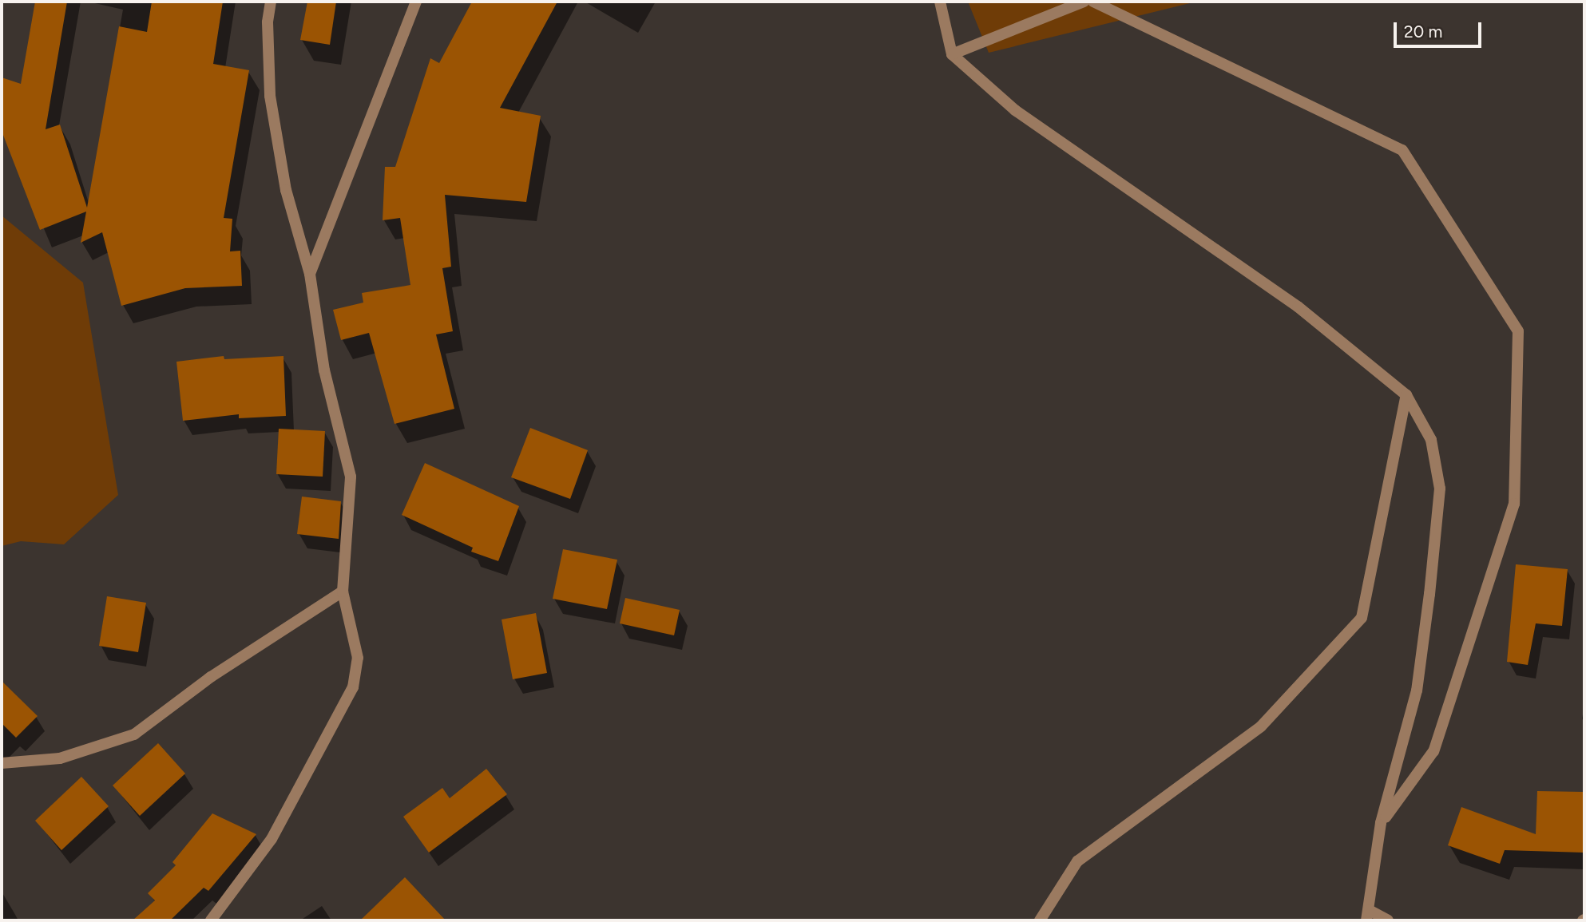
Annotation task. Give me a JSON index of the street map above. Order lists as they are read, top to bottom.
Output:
{
  "scale_bar": "20 m"
}
